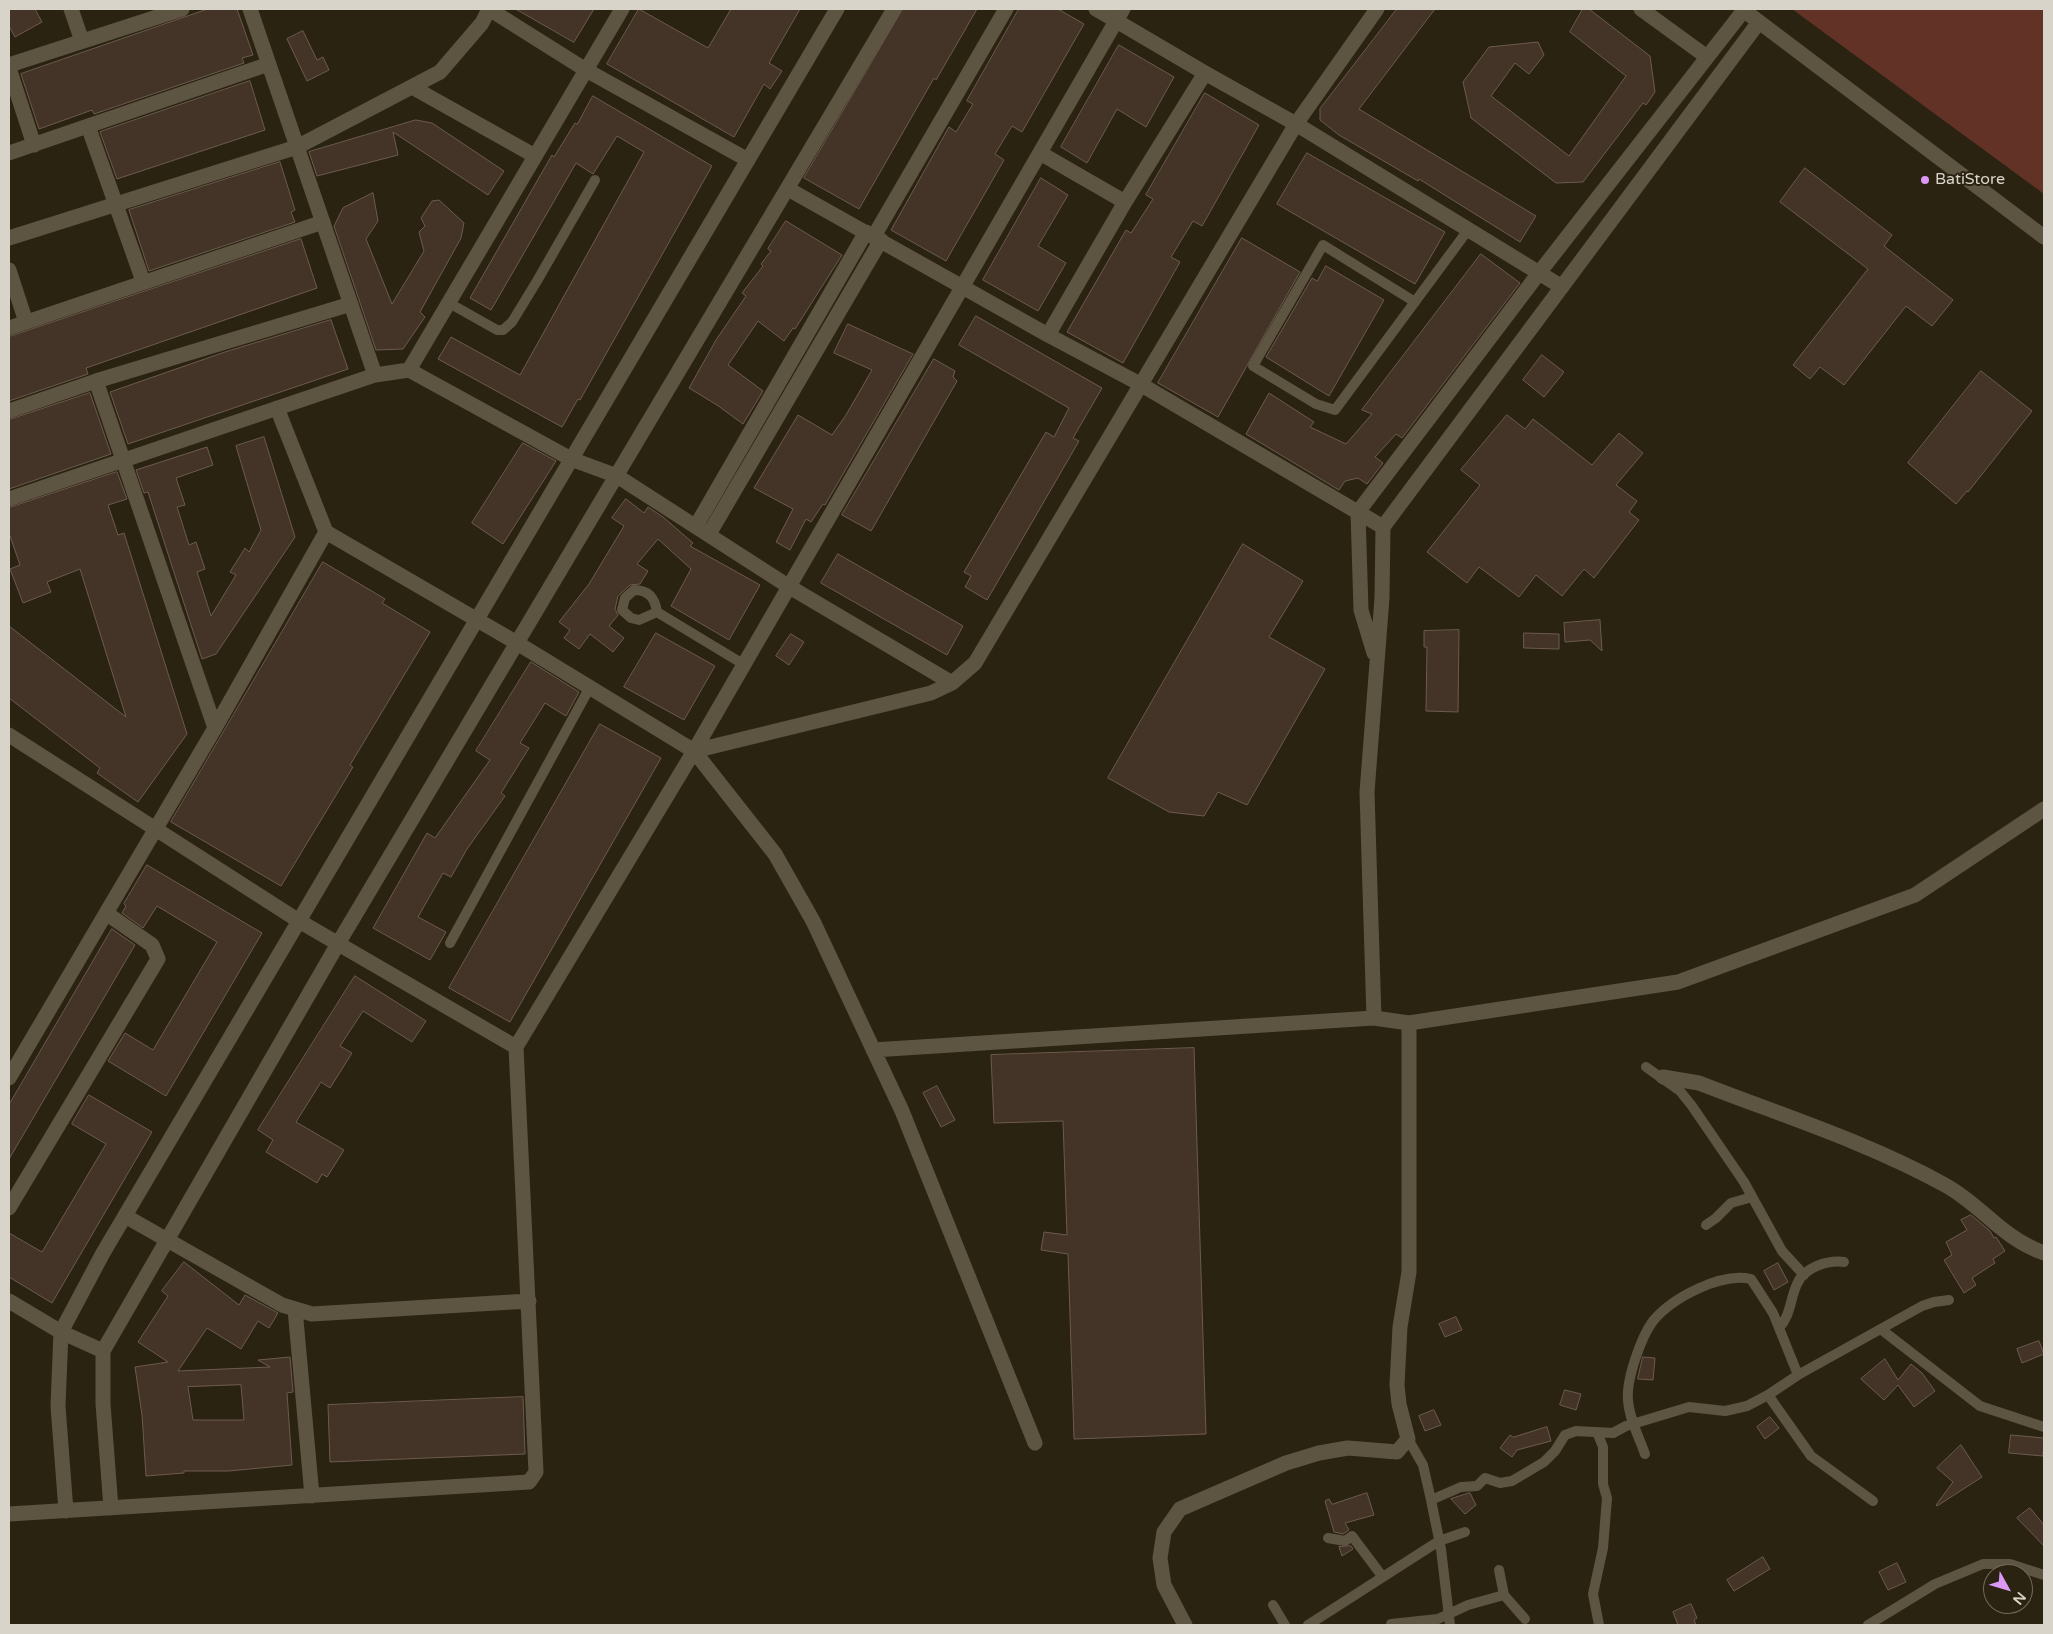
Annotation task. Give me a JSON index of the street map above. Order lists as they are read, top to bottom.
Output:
{
  "places": ["BatiStore"],
  "north": "bottom right"
}
